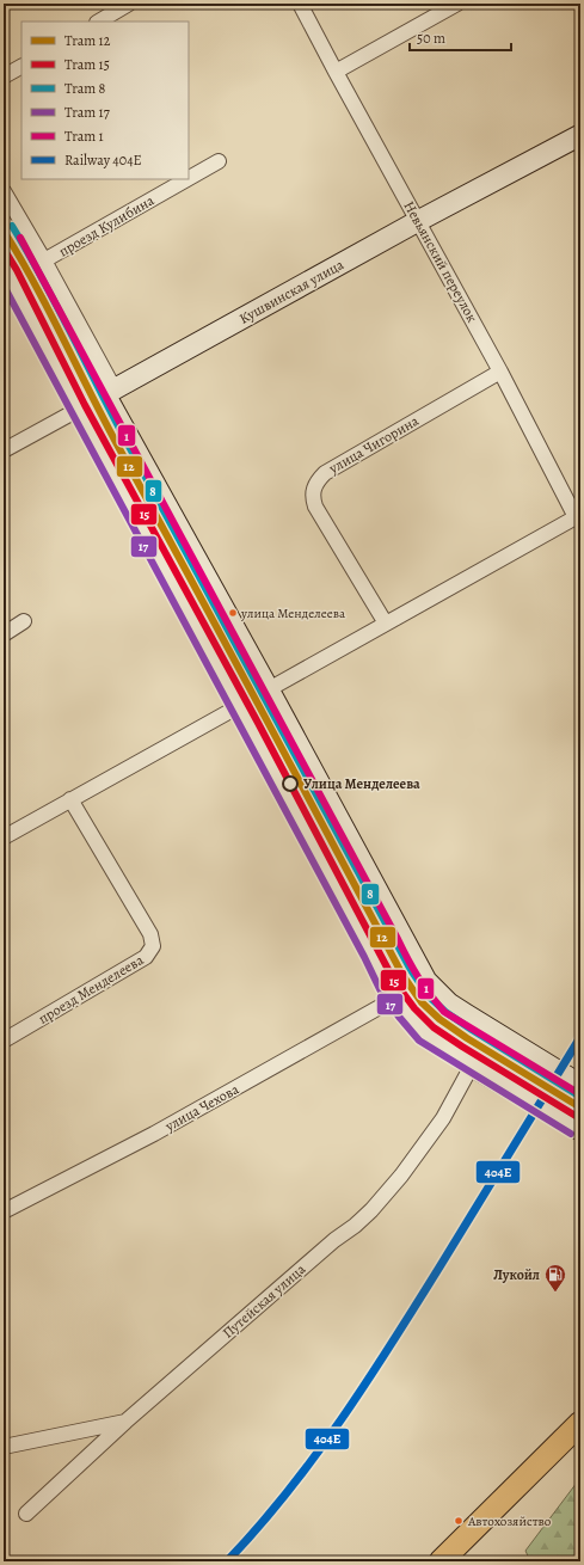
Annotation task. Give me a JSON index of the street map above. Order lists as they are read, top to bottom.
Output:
{
  "streets": {
    "main road": ["Кушвинская улица"],
    "street": [
      "проезд Кулибина",
      "Невьянский переулок",
      "улица Чигорина",
      "проезд Менделеева",
      "улица Чехова",
      "Путейская улица"
    ]
  },
  "crossings": [
    ["Невьянский переулок", "Кушвинская улица"],
    ["Невьянский переулок", "улица Чигорина"]
  ],
  "places": {
    "other": ["улица Менделеева", "Улица Менделеева", "Автохозяйство"],
    "fuel station": ["Лукойл"]
  },
  "lines": [
    "tram line 8",
    "tram line 12",
    "tram line 1",
    "tram line 15",
    "tram line 17",
    "rail line 404Е"
  ],
  "legend": [
    "Tram 12",
    "Tram 15",
    "Tram 8",
    "Tram 17",
    "Tram 1",
    "Railway 404Е"
  ],
  "scale_bar": "50 m"
}
